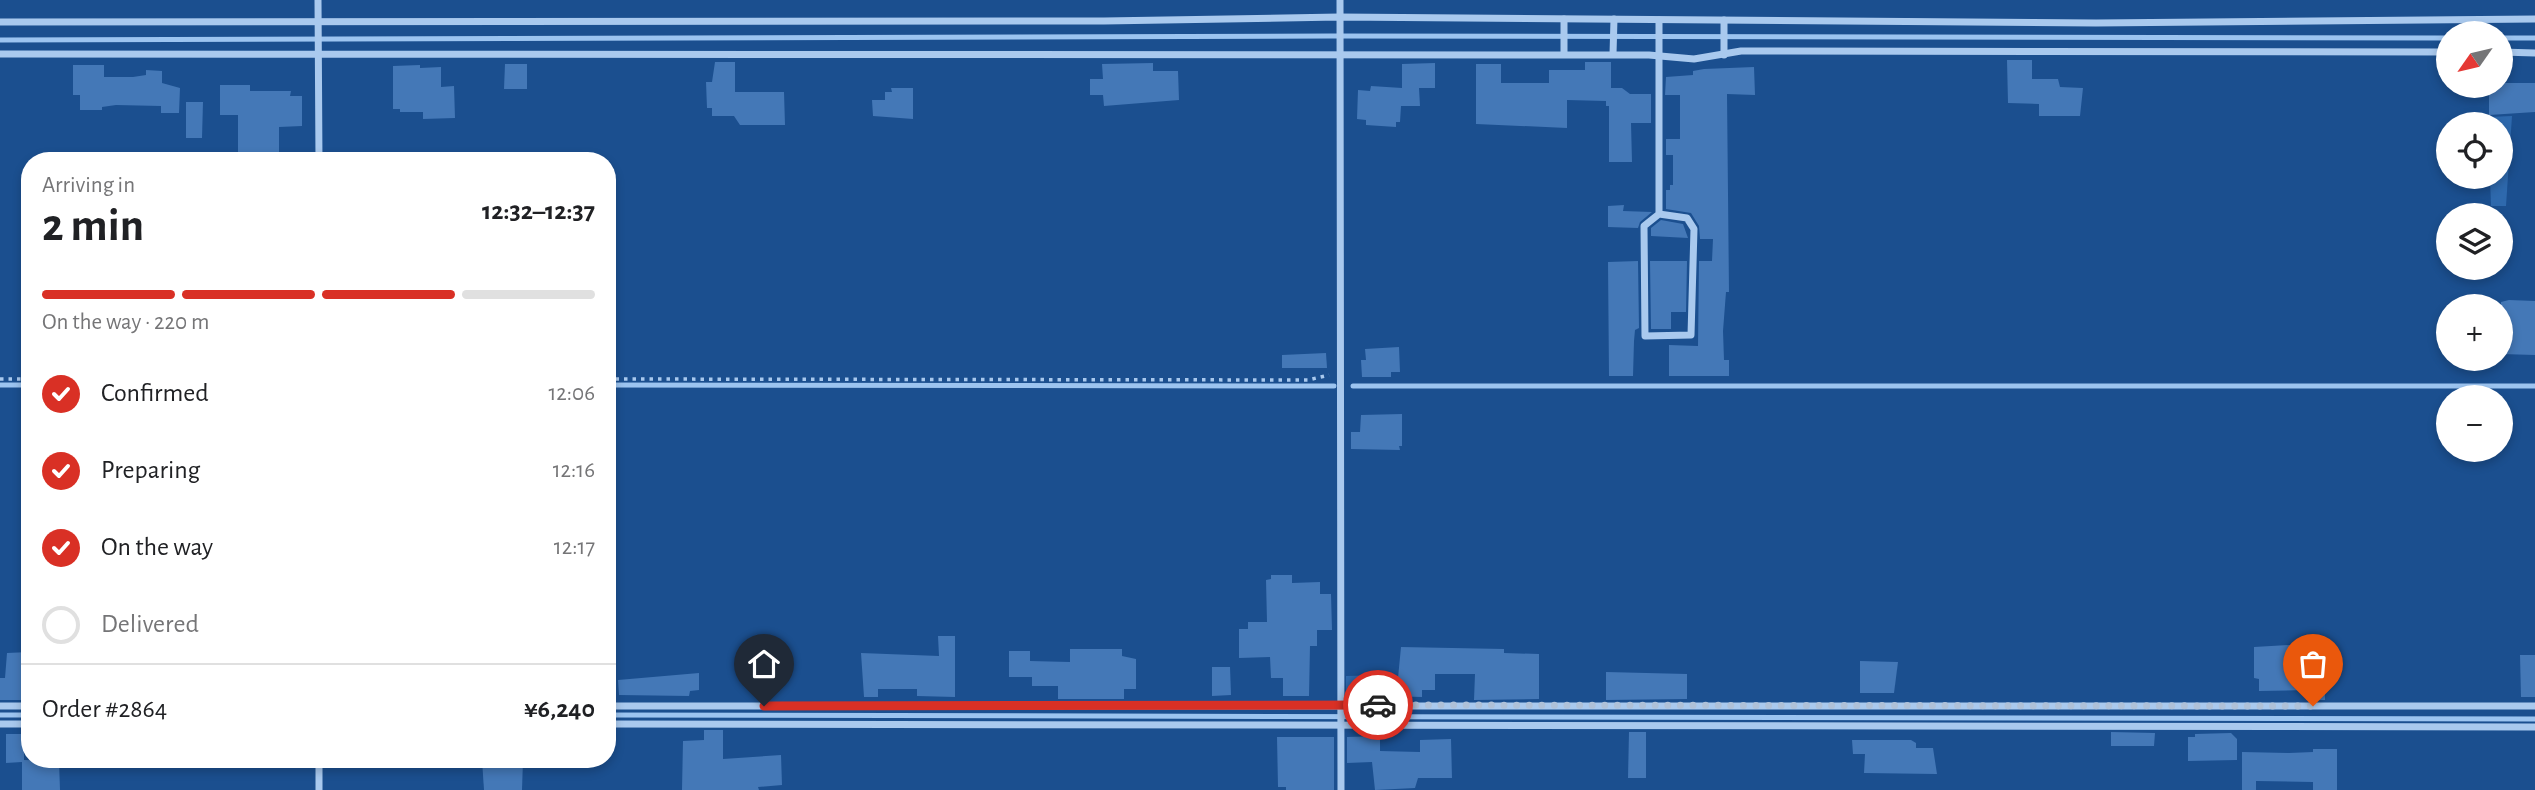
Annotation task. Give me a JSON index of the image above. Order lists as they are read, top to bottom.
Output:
{
  "north": "bottom left",
  "page": {
    "map_buttons": ["+", "−"],
    "heading": ["2 min", "Arriving in", "12:32–12:37"],
    "panel": ["Order #2864", "¥6,240"],
    "bar": "On the way · 220 m",
    "list": [
      ["Confirmed", "12:06"],
      ["Preparing", "12:16"],
      ["On the way", "12:17"],
      "Delivered"
    ]
  }
}
